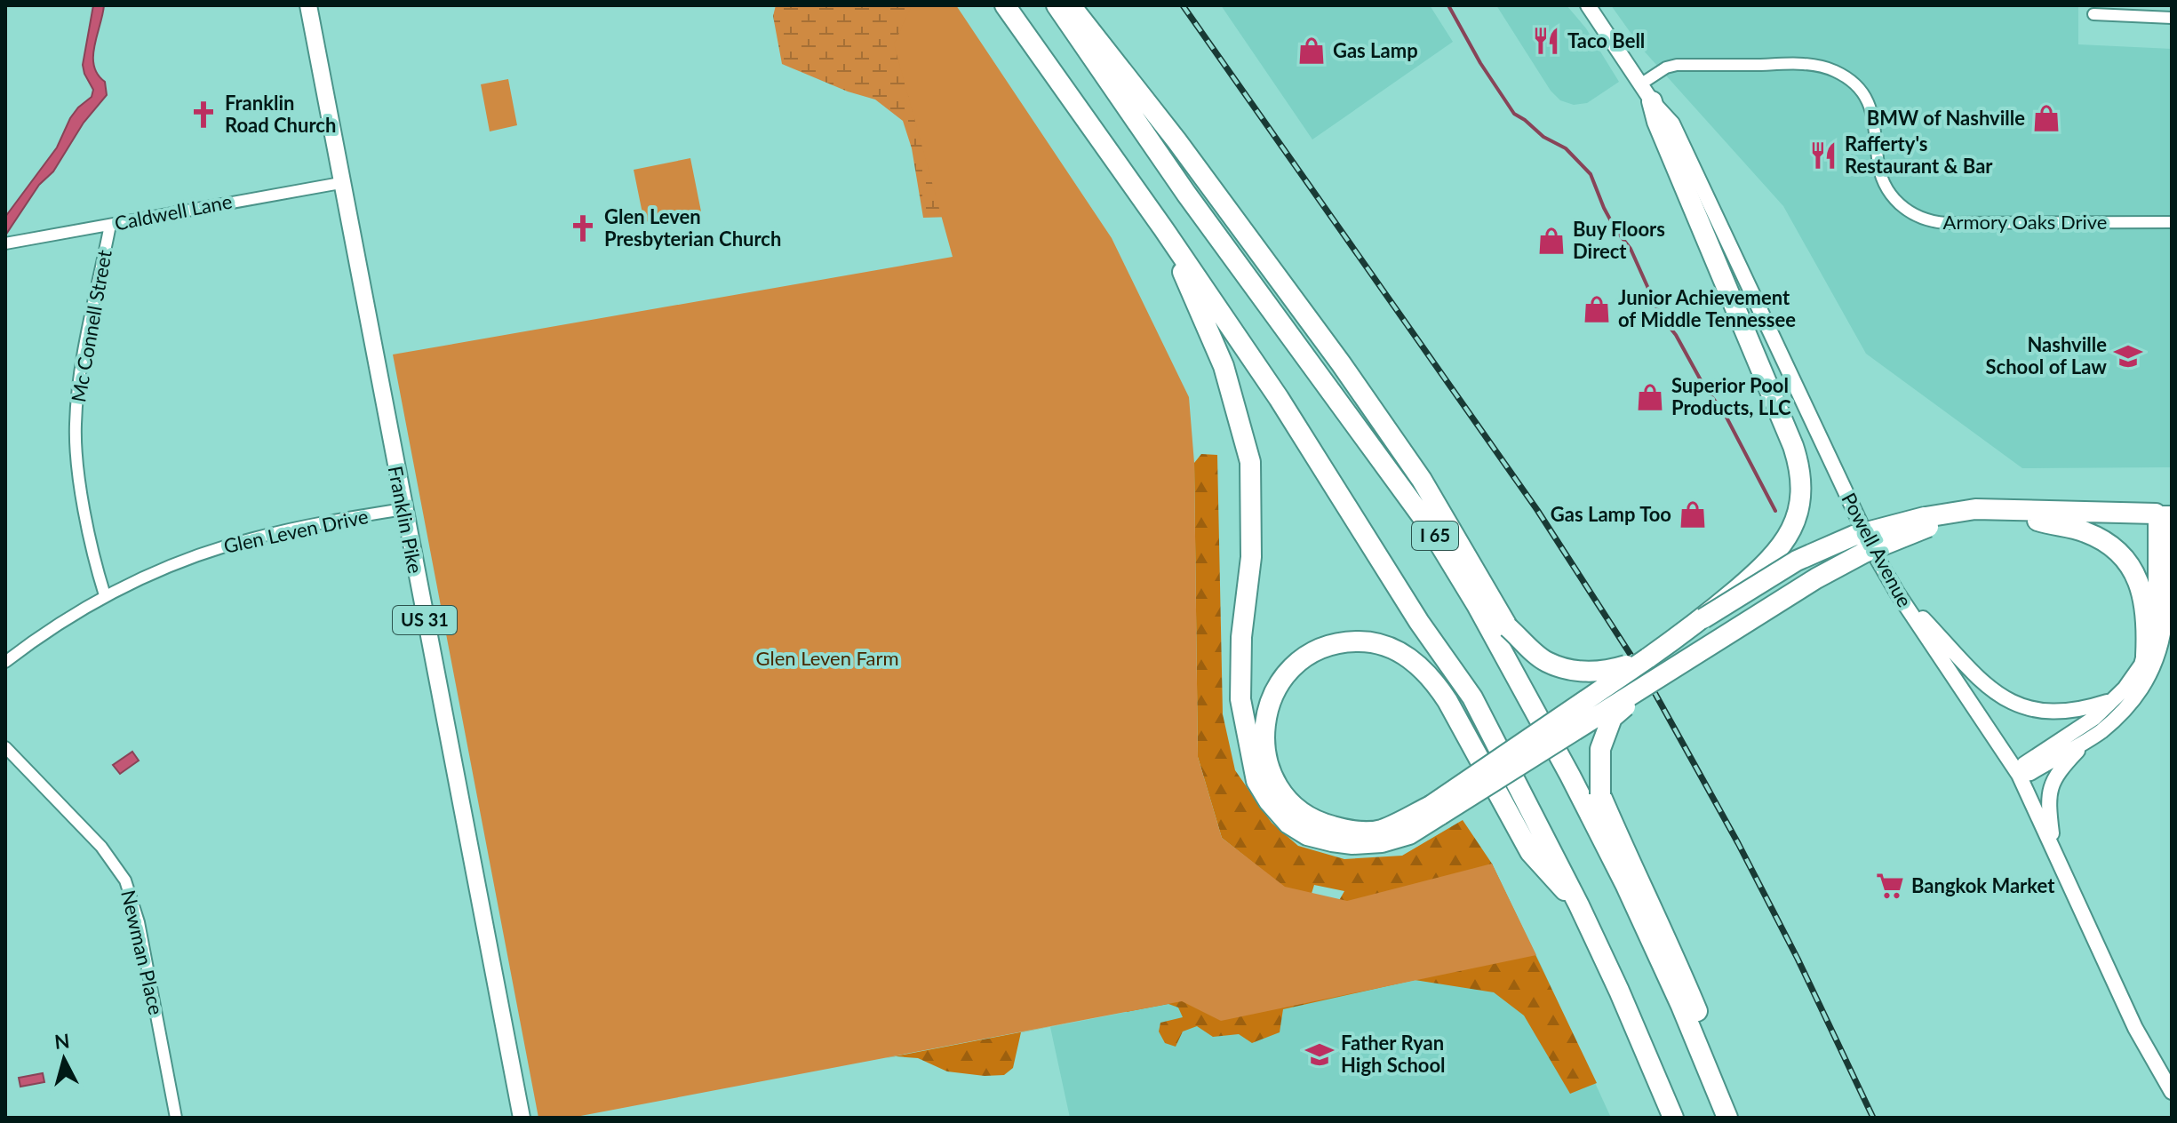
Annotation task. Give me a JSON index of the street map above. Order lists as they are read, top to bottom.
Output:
{
  "streets": {
    "highway": ["I 65"],
    "main road": ["Franklin Pike", "Powell Avenue", "US 31"],
    "street": [
      "Caldwell Lane",
      "Armory Oaks Drive",
      "Mc Connell Street",
      "Glen Leven Drive",
      "Newman Place"
    ]
  },
  "crossings": [
    ["Caldwell Lane", "Mc Connell Street"],
    ["Caldwell Lane", "Franklin Pike"],
    ["Armory Oaks Drive", "Powell Avenue"],
    ["Mc Connell Street", "Glen Leven Drive"],
    ["Franklin Pike", "Glen Leven Drive"]
  ],
  "parks": ["Glen Leven Farm"],
  "places": {
    "restaurant": ["Taco Bell", "Rafferty's Restaurant & Bar"],
    "shop": [
      "Gas Lamp",
      "BMW of Nashville",
      "Buy Floors Direct",
      "Junior Achievement of Middle Tennessee",
      "Superior Pool Products, LLC",
      "Gas Lamp Too"
    ],
    "church": ["Franklin Road Church", "Glen Leven Presbyterian Church"],
    "school or university": ["Nashville School of Law", "Father Ryan High School"],
    "supermarket": ["Bangkok Market"]
  },
  "north": "top"
}
